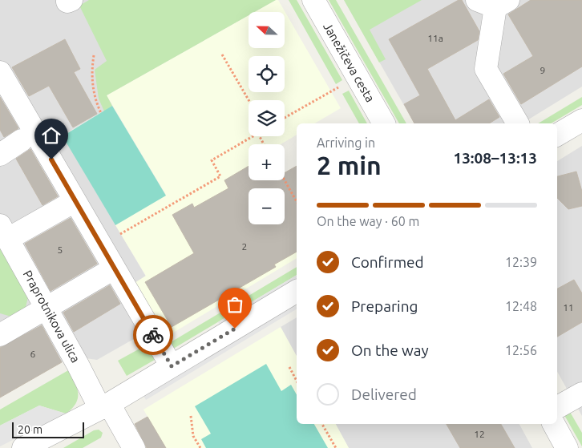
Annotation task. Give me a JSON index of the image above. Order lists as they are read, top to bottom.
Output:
{
  "streets": {
    "street": ["Janežičeva cesta", "Praprotnikova ulica"]
  },
  "house_numbers": [
    "11a",
    "9",
    "2",
    "5",
    "11",
    "6",
    "12"
  ],
  "scale_bar": "20 m",
  "north": "left",
  "page": {
    "map_buttons": ["+", "−"],
    "heading": ["2 min", "Arriving in", "13:08–13:13"],
    "bar": "On the way · 60 m",
    "list": [
      ["Confirmed", "12:39"],
      ["Preparing", "12:48"],
      ["On the way", "12:56"],
      "Delivered"
    ],
    "scale": "20 m"
  }
}
